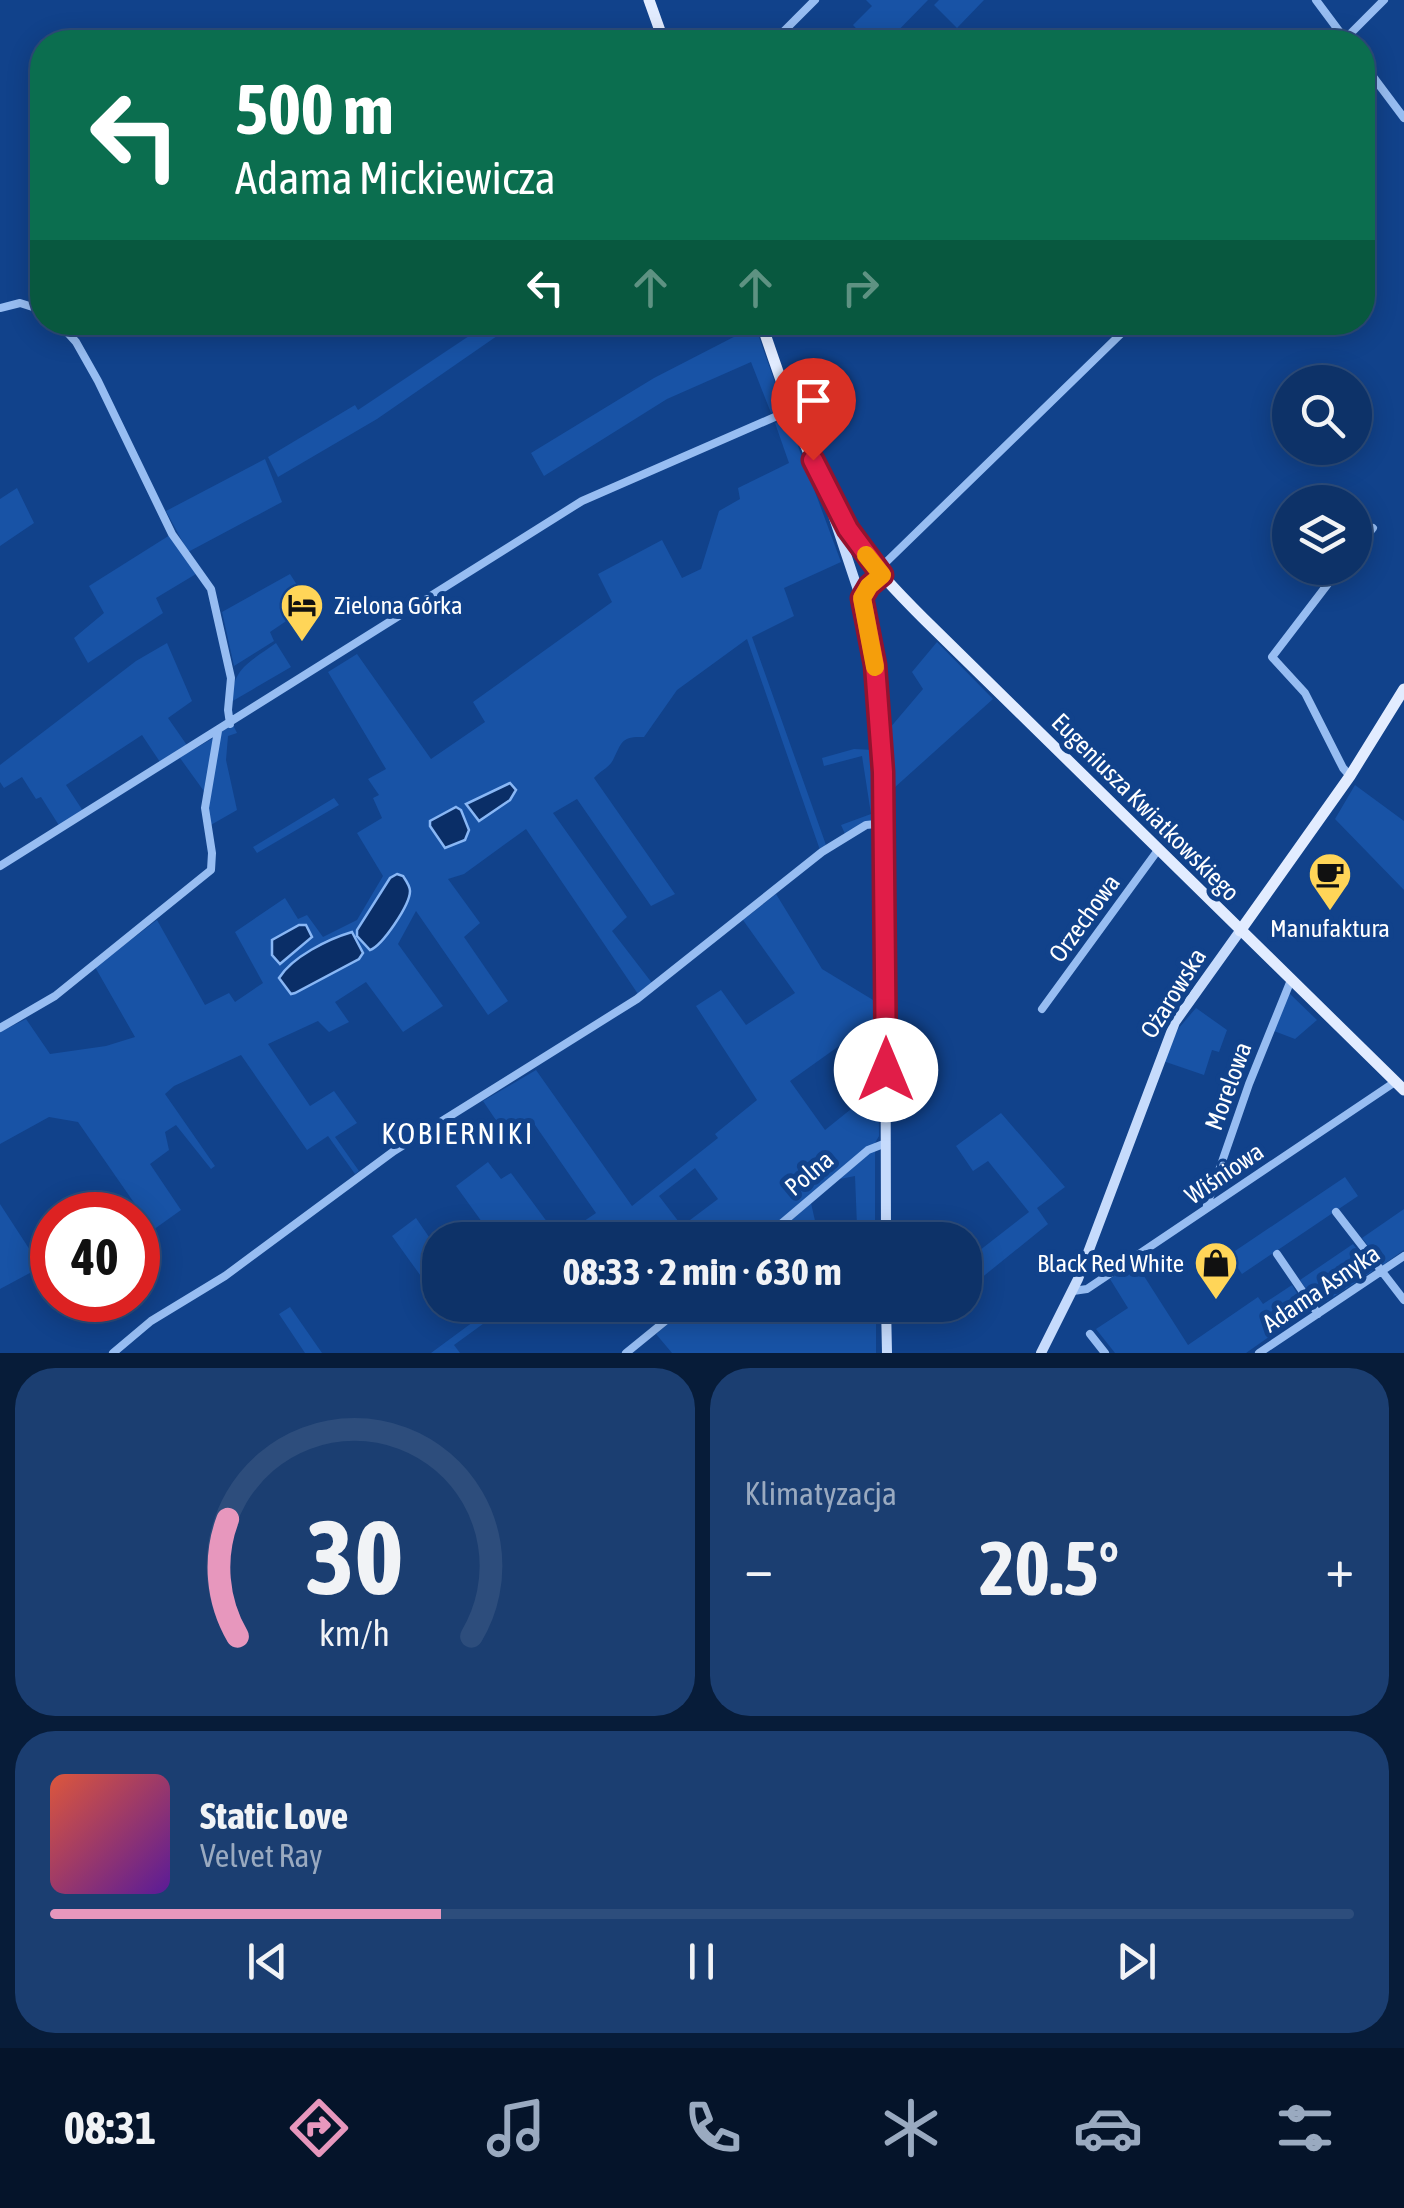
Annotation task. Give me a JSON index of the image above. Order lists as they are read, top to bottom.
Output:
{
  "streets": {
    "main road": ["Eugeniusza Kwiatkowskiego", "Ożarowska"],
    "street": [
      "Orzechowa",
      "Morelowa",
      "Polna",
      "Wiśniowa",
      "Adama Asnyka"
    ]
  },
  "crossings": [
    ["Eugeniusza Kwiatkowskiego", "Orzechowa"],
    ["Eugeniusza Kwiatkowskiego", "Ożarowska"],
    ["Eugeniusza Kwiatkowskiego", "Morelowa"],
    ["Eugeniusza Kwiatkowskiego", "Wiśniowa"],
    ["Ożarowska", "Wiśniowa"],
    ["Morelowa", "Wiśniowa"]
  ],
  "districts": ["KOBIERNIKI"],
  "places": {
    "hotel": ["Zielona Górka"],
    "cafe": ["Manufaktura"],
    "shop": ["Black Red White"]
  },
  "page": {
    "turn": ["500 m", "Adama Mickiewicza"],
    "limit": "40",
    "trip": "08:33 · 2 min · 630 m",
    "tile": "Klimatyzacja",
    "heat": ["−", "20.5°", "+"],
    "song": ["Static Love", "Velvet Ray"],
    "tabs": "08:31",
    "gauge": ["30", "km/h"]
  }
}
